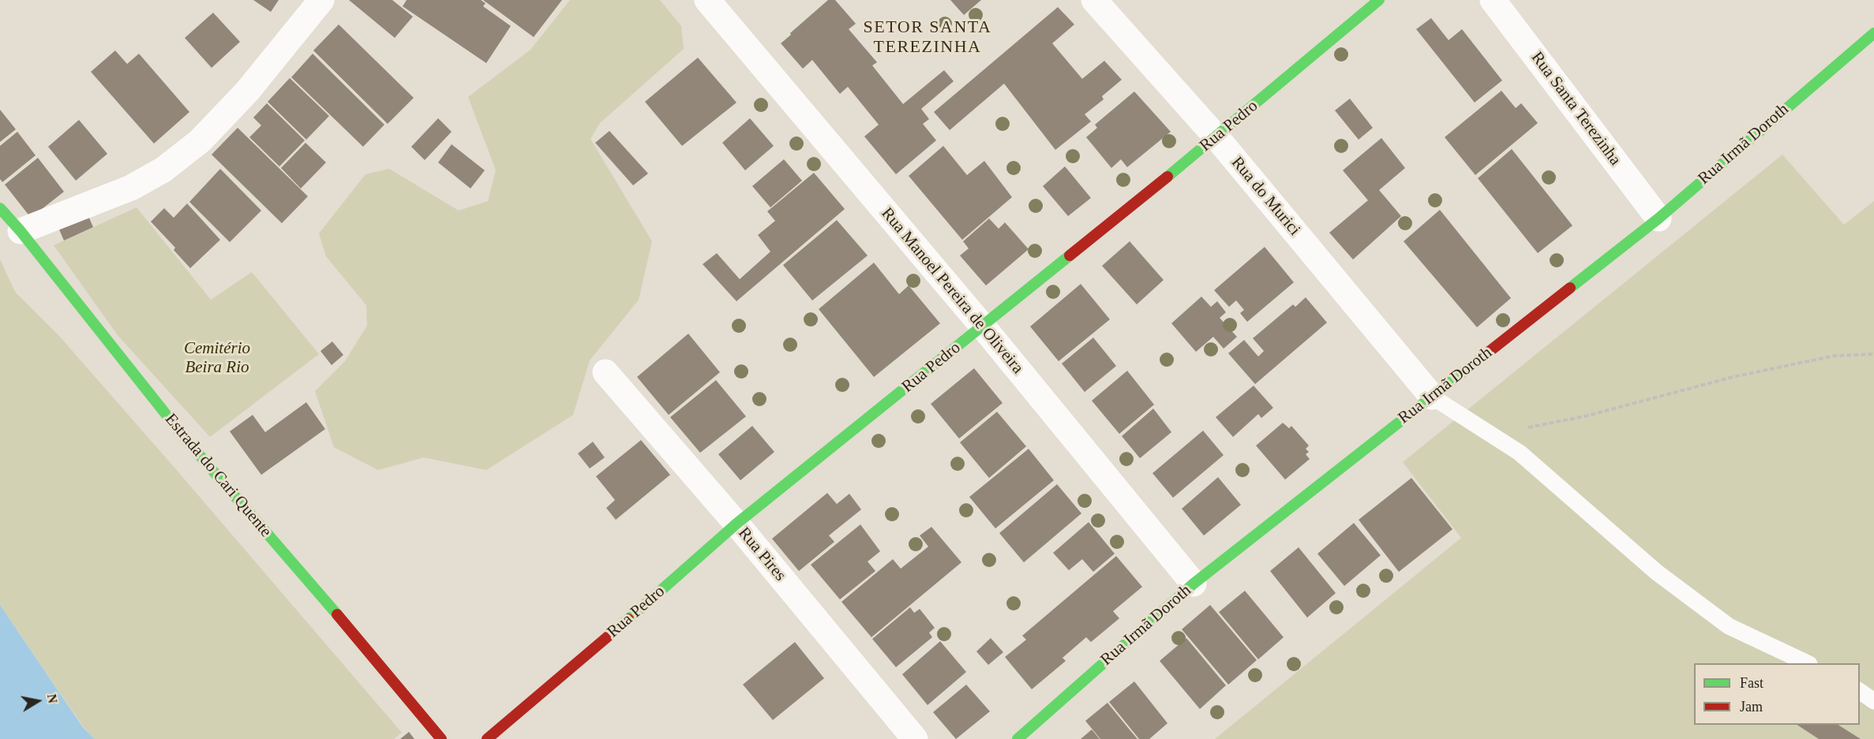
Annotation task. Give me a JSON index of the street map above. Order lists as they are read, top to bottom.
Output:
{
  "streets": {
    "street": [
      "Rua Santa Terezinha",
      "Rua Pedro",
      "Rua Irmã Doroth",
      "Rua do Murici",
      "Rua Manoel Pereira de Oliveira",
      "Estrada do Cari Quente",
      "Rua Pires"
    ]
  },
  "crossings": [
    ["Rua Santa Terezinha", "Rua Irmã Doroth"],
    ["Rua Pedro", "Rua do Murici"],
    ["Rua Pedro", "Rua Manoel Pereira de Oliveira"],
    ["Rua Pedro", "Rua Pires"],
    ["Rua Irmã Doroth", "Rua do Murici"],
    ["Rua Irmã Doroth", "Rua Manoel Pereira de Oliveira"]
  ],
  "districts": ["SETOR SANTA TEREZINHA"],
  "parks": ["Cemitério Beira Rio"],
  "legend": ["Fast", "Jam"],
  "north": "right"
}
